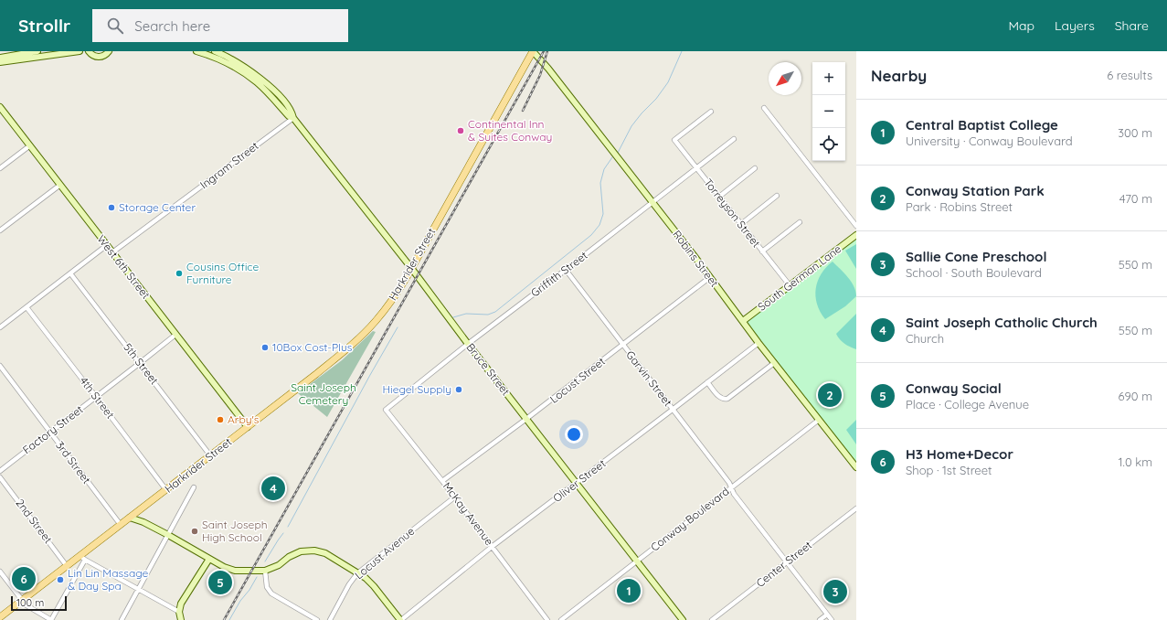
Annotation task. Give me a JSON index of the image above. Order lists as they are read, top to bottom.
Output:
{
  "streets": {
    "main road": ["Harkrider Street"],
    "street": [
      "Ingram Street",
      "Torreyson Street",
      "Robins Street",
      "West 6th Street",
      "Griffith Street",
      "South German Lane",
      "5th Street",
      "Bruce Street",
      "Garvin Street",
      "Locust Street",
      "4th Street",
      "Factory Street",
      "3rd Street",
      "Oliver Street",
      "McKay Avenue",
      "Conway Boulevard",
      "2nd Street",
      "Locust Avenue",
      "Center Street"
    ]
  },
  "crossings": [
    ["Ingram Street", "West 6th Street"],
    ["Ingram Street", "Bruce Street"],
    ["Torreyson Street", "Griffith Street"],
    ["Torreyson Street", "South German Lane"],
    ["Robins Street", "Harkrider Street"],
    ["Robins Street", "Griffith Street"],
    ["Robins Street", "South German Lane"],
    ["Robins Street", "Locust Street"],
    ["Robins Street", "Oliver Street"],
    ["Robins Street", "Conway Boulevard"],
    ["Harkrider Street", "West 6th Street"],
    ["Harkrider Street", "5th Street"],
    ["Harkrider Street", "Bruce Street"],
    ["Harkrider Street", "4th Street"],
    ["Harkrider Street", "3rd Street"],
    ["Harkrider Street", "2nd Street"],
    ["West 6th Street", "Factory Street"],
    ["Griffith Street", "Bruce Street"],
    ["Griffith Street", "Garvin Street"],
    ["Griffith Street", "McKay Avenue"],
    ["5th Street", "Factory Street"],
    ["Bruce Street", "Locust Street"],
    ["Bruce Street", "Oliver Street"],
    ["Bruce Street", "Conway Boulevard"],
    ["Garvin Street", "Locust Street"],
    ["Garvin Street", "Oliver Street"],
    ["Garvin Street", "Conway Boulevard"],
    ["Garvin Street", "Center Street"],
    ["Locust Street", "McKay Avenue"],
    ["4th Street", "Factory Street"],
    ["Factory Street", "3rd Street"],
    ["Oliver Street", "McKay Avenue"],
    ["McKay Avenue", "Locust Avenue"]
  ],
  "parks": ["Saint Joseph Cemetery"],
  "places": [
    "Continental Inn & Suites Conway",
    "Storage Center",
    "Cousins Office Furniture",
    "10Box Cost-Plus",
    "Hiegel Supply",
    "Arby's",
    "Saint Joseph High School",
    "Lin Lin Massage & Day Spa"
  ],
  "scale_bar": "100 m",
  "north": "bottom left",
  "page": {
    "header": "Strollr",
    "search": "Search here",
    "nav": ["Map", "Layers", "Share"],
    "heading": ["Nearby", "6 results"],
    "map_buttons": ["+", "−"],
    "list": [
      {
        "mark": "1",
        "name": "Central Baptist College",
        "note": "University · Conway Boulevard",
        "value": "300 m"
      },
      {
        "mark": "2",
        "name": "Conway Station Park",
        "note": "Park · Robins Street",
        "value": "470 m"
      },
      {
        "mark": "3",
        "name": "Sallie Cone Preschool",
        "note": "School · South Boulevard",
        "value": "550 m"
      },
      {
        "mark": "4",
        "name": "Saint Joseph Catholic Church",
        "note": "Church",
        "value": "550 m"
      },
      {
        "mark": "5",
        "name": "Conway Social",
        "note": "Place · College Avenue",
        "value": "690 m"
      },
      {
        "mark": "6",
        "name": "H3 Home+Decor",
        "note": "Shop · 1st Street",
        "value": "1.0 km"
      }
    ],
    "pins": [
      "2",
      "4",
      "6",
      "5",
      "1",
      "3"
    ],
    "scale": "100 m"
  }
}
